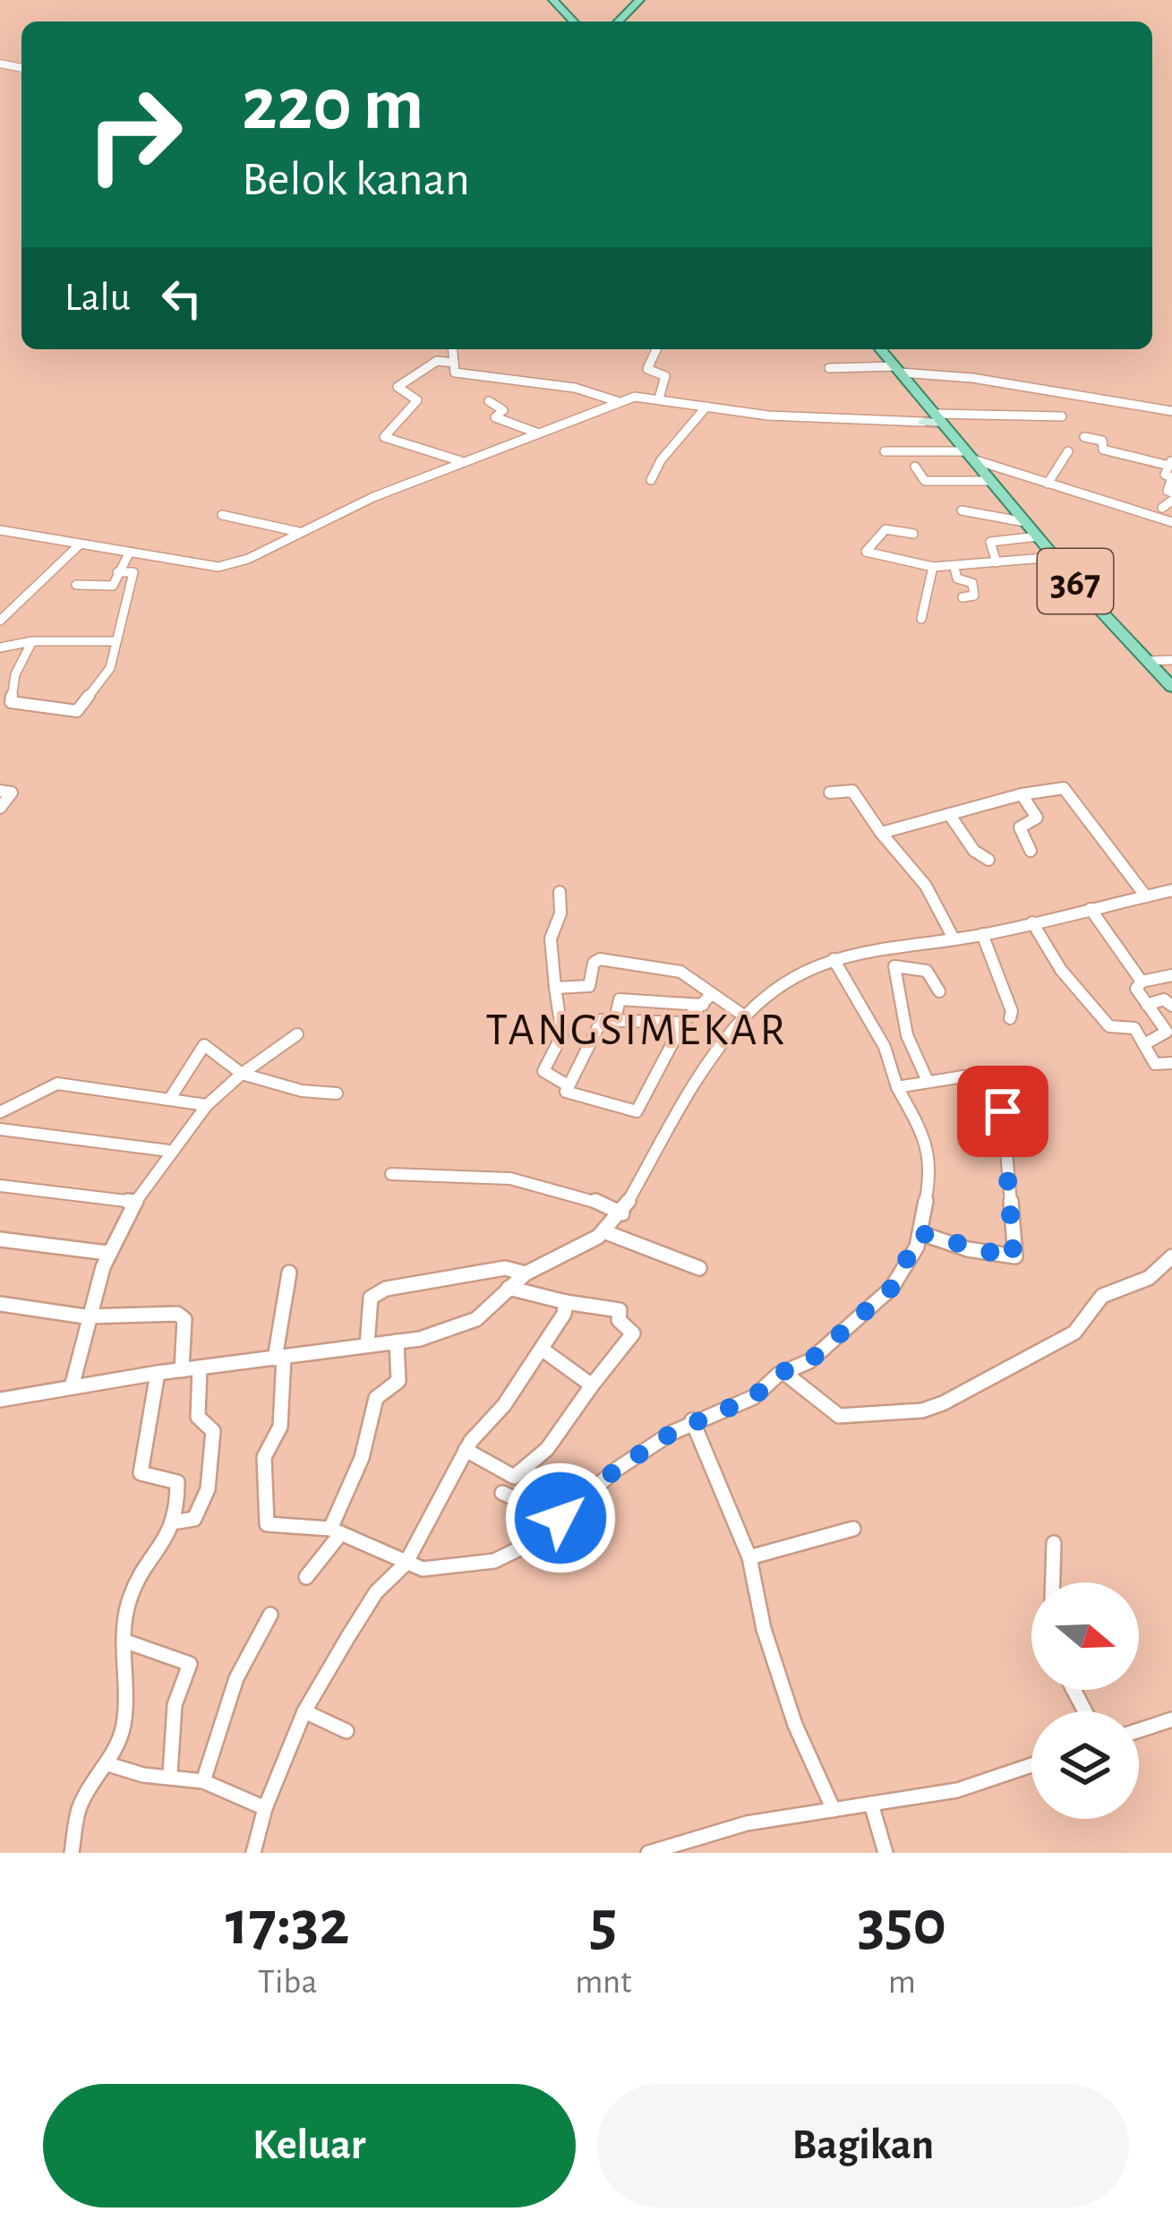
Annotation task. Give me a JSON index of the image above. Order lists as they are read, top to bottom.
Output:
{
  "streets": {
    "main road": ["367"]
  },
  "districts": ["TANGSIMEKAR"],
  "north": "right",
  "page": {
    "turn": ["220 m", "Belok kanan"],
    "then": "Lalu",
    "eta": [
      "17:32",
      "Tiba",
      "5",
      "mnt",
      "350",
      "m"
    ],
    "buttons": ["Keluar", "Bagikan"]
  }
}
